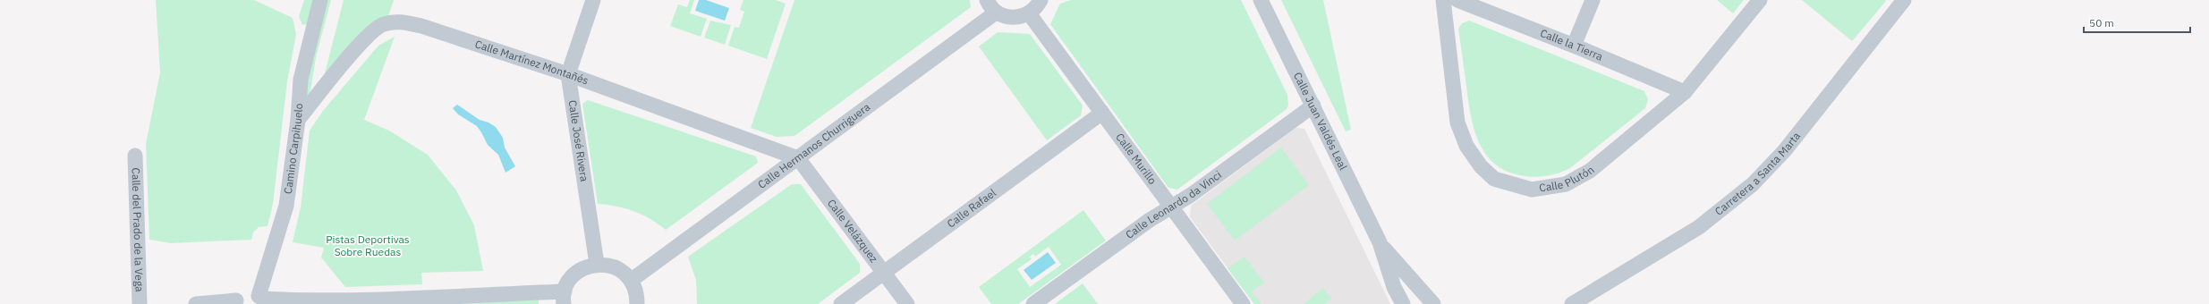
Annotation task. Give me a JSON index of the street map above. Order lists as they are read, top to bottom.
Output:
{
  "streets": {
    "street": [
      "Calle la Tierra",
      "Calle Martínez Montañés",
      "Calle Juan Valdés Leal",
      "Calle José Rivera",
      "Calle Hermanos Churriguera",
      "Camino Carpihuelo",
      "Calle Murillo",
      "Carretera a Santa Marta",
      "Calle Plutón",
      "Calle Leonardo da Vinci",
      "Calle Rafael",
      "Calle del Prado de la Vega",
      "Calle Velázquez"
    ]
  },
  "crossings": [
    ["Calle la Tierra", "Calle Plutón"],
    ["Calle Martínez Montañés", "Calle José Rivera"],
    ["Calle Martínez Montañés", "Calle Hermanos Churriguera"],
    ["Calle Martínez Montañés", "Camino Carpihuelo"],
    ["Calle Martínez Montañés", "Calle Velázquez"],
    ["Calle Juan Valdés Leal", "Calle Leonardo da Vinci"],
    ["Calle Hermanos Churriguera", "Calle Velázquez"],
    ["Calle Murillo", "Calle Leonardo da Vinci"],
    ["Calle Murillo", "Calle Rafael"],
    ["Calle Rafael", "Calle Velázquez"]
  ],
  "parks": ["Pistas Deportivas Sobre Ruedas"],
  "scale_bar": "50 m"
}
